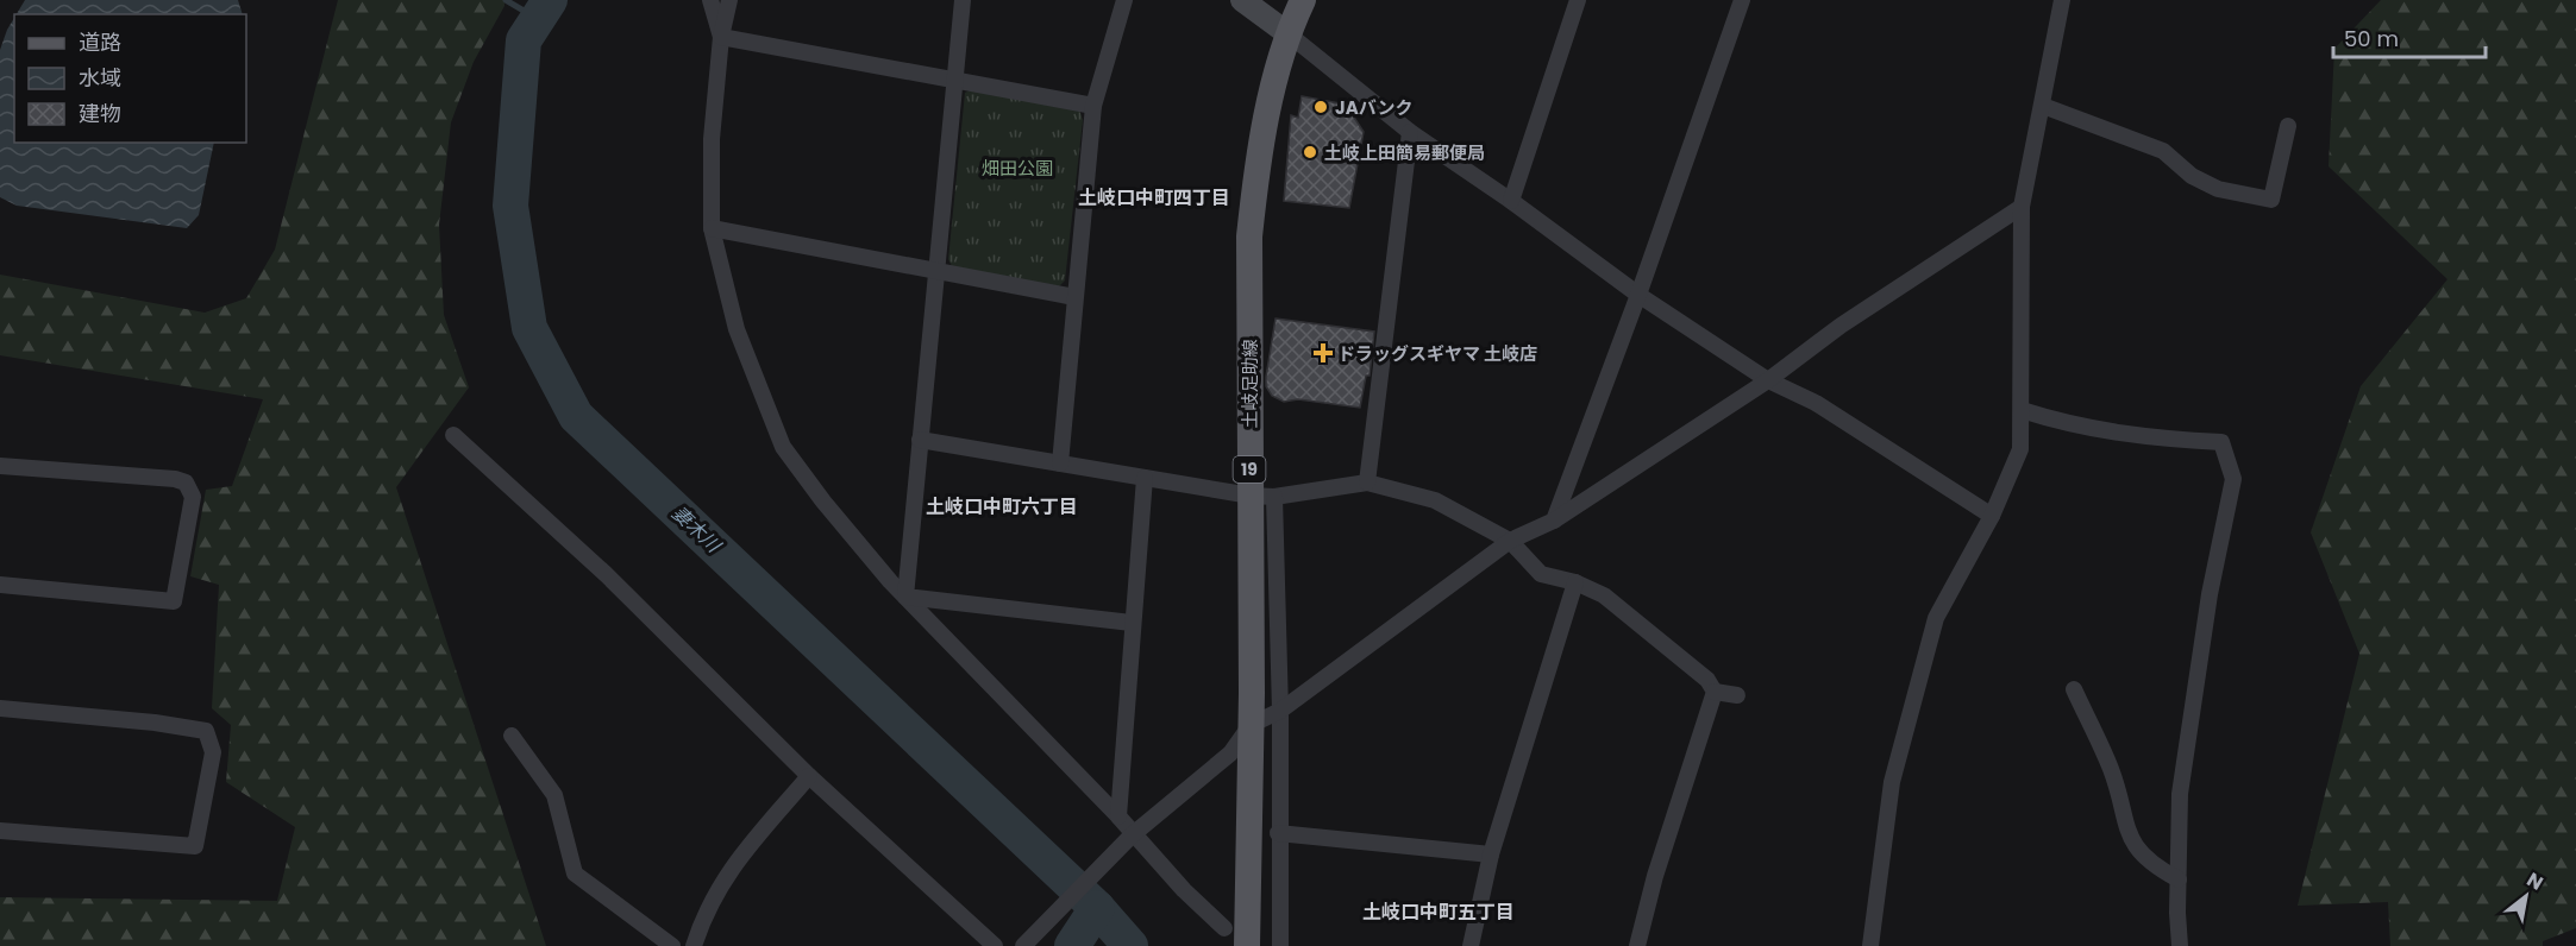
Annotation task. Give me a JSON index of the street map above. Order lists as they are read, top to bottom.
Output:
{
  "streets": {
    "main road": ["土岐足助線", "19"]
  },
  "districts": ["土岐口中町四丁目", "土岐口中町六丁目", "土岐口中町五丁目"],
  "water": ["妻木川"],
  "parks": ["畑田公園"],
  "places": {
    "other": ["JAバンク", "土岐上田簡易郵便局"],
    "health": ["ドラッグスギヤマ 土岐店"]
  },
  "legend": ["道路", "水域", "建物"],
  "scale_bar": "50 m",
  "north": "top right"
}
